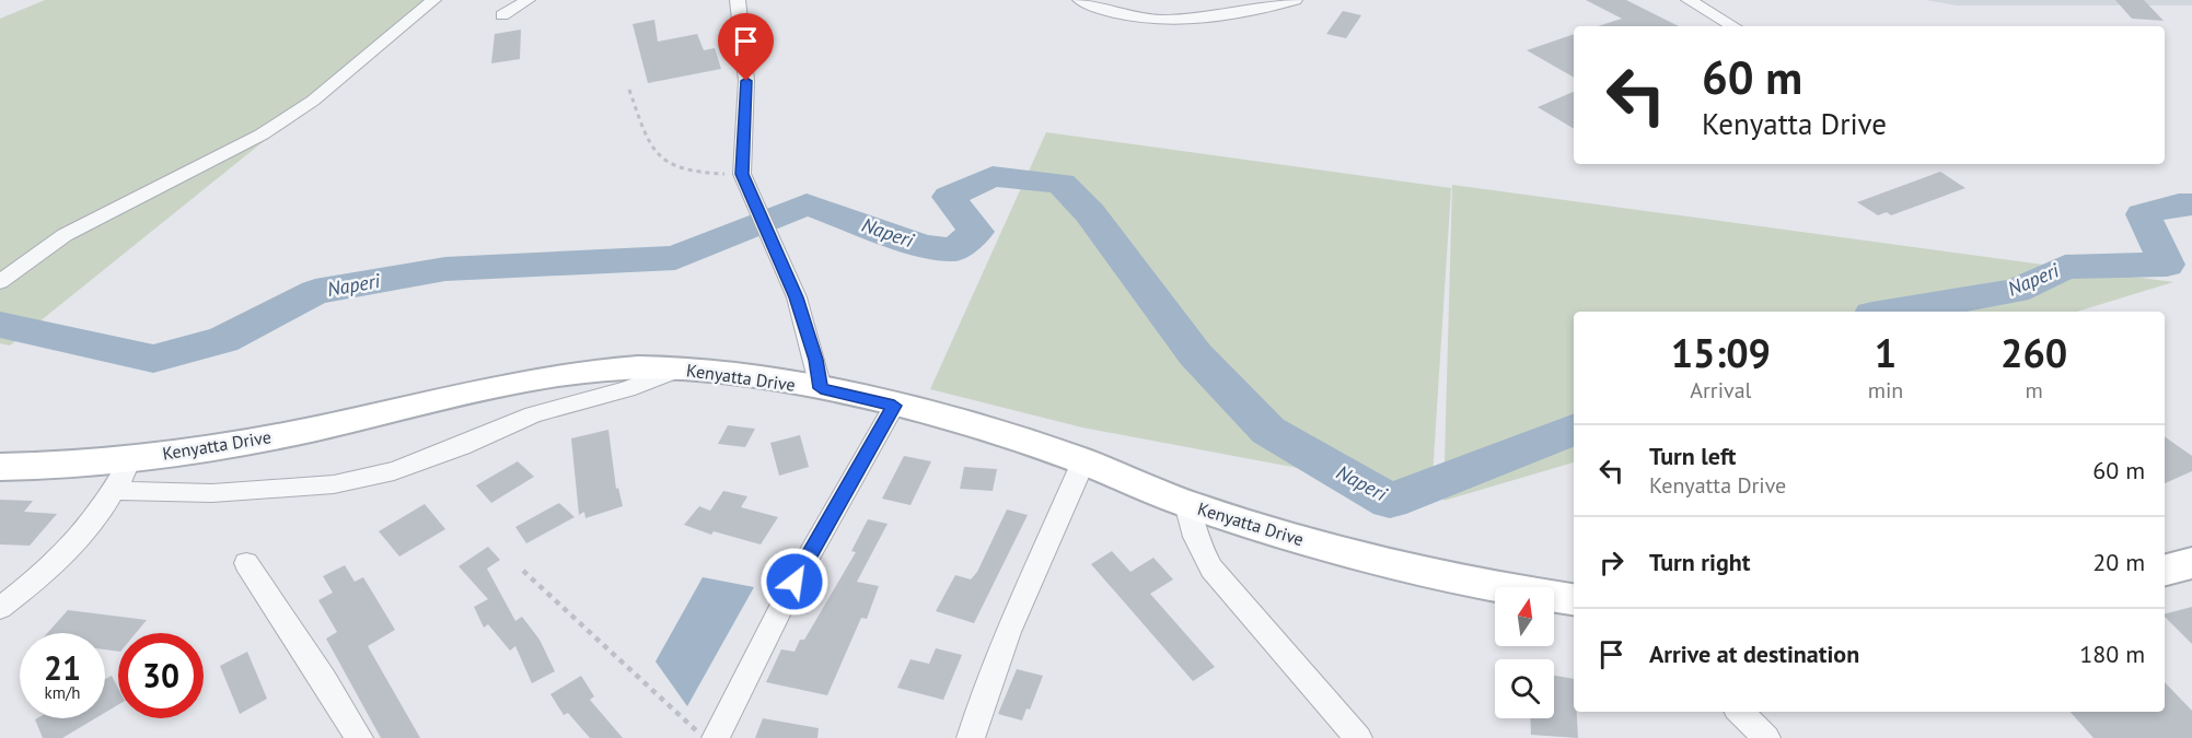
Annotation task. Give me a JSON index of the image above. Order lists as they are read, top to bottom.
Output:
{
  "streets": {
    "main road": ["Kenyatta Drive"]
  },
  "water": ["Naperi"],
  "north": "top",
  "page": {
    "turn": ["60 m", "Kenyatta Drive"],
    "eta": [
      "15:09",
      "Arrival",
      "1",
      "min",
      "260",
      "m"
    ],
    "list": [
      {
        "name": "Turn left",
        "note": "Kenyatta Drive",
        "value": "60 m"
      },
      {
        "name": "Turn right",
        "value": "20 m"
      },
      {
        "name": "Arrive at destination",
        "value": "180 m"
      }
    ],
    "speed": "21 km/h",
    "limit": "30"
  }
}
